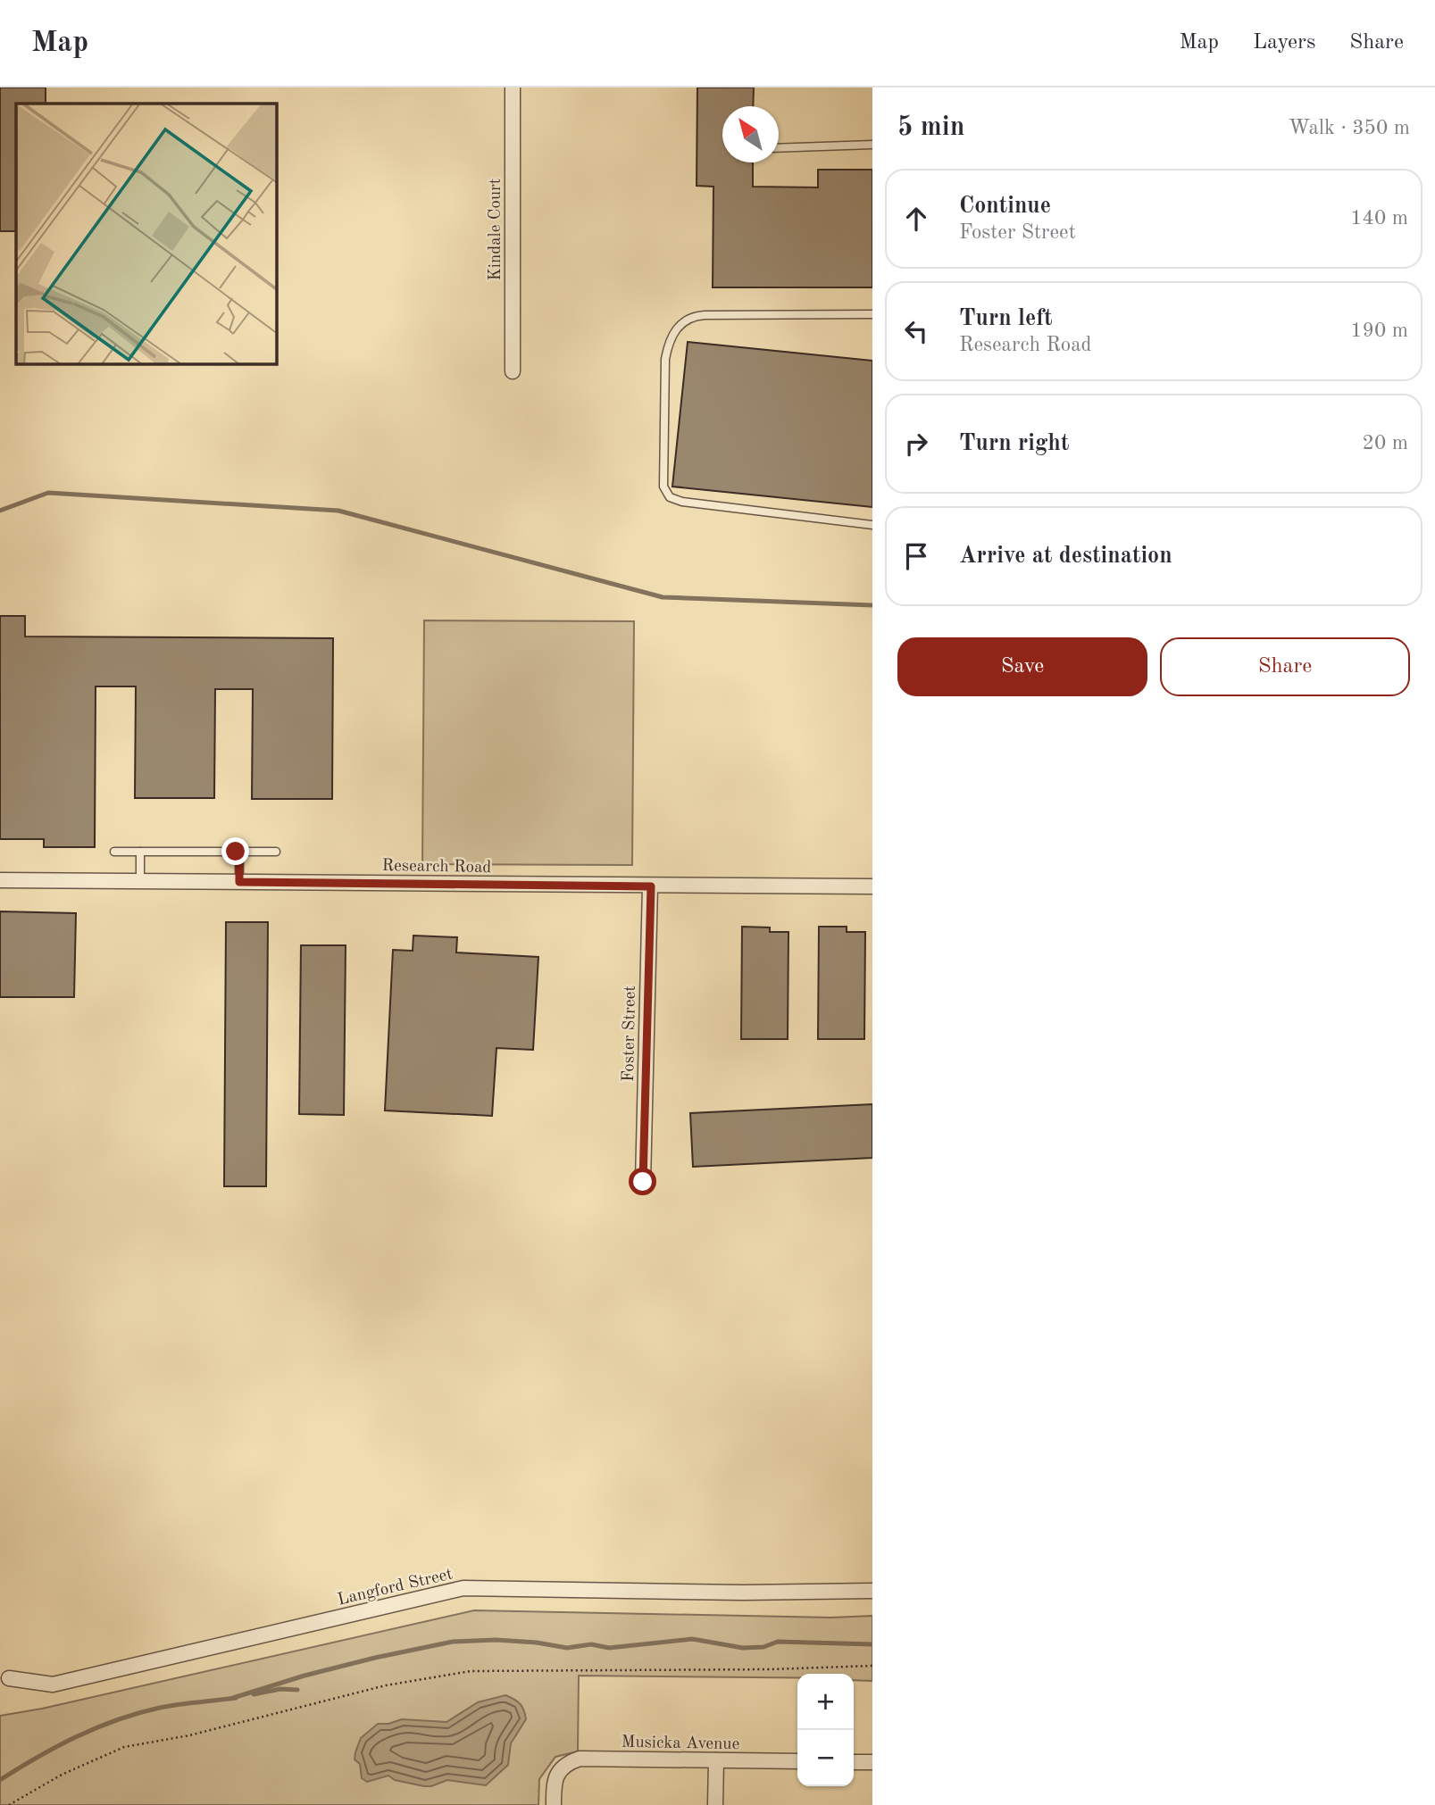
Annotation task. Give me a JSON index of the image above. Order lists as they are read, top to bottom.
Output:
{
  "streets": {
    "street": [
      "Kindale Court",
      "Research Road",
      "Foster Street",
      "Langford Street",
      "Musicka Avenue"
    ]
  },
  "crossings": [
    ["Research Road", "Foster Street"]
  ],
  "north": "top left",
  "page": {
    "header": "Map",
    "nav": ["Map", "Layers", "Share"],
    "heading": ["5 min", "Walk · 350 m"],
    "list": [
      ["Continue", "Foster Street", "140 m"],
      ["Turn left", "Research Road", "190 m"],
      ["Turn right", "20 m"],
      "Arrive at destination"
    ],
    "buttons": ["Save", "Share"],
    "map_buttons": ["+", "−"]
  }
}
